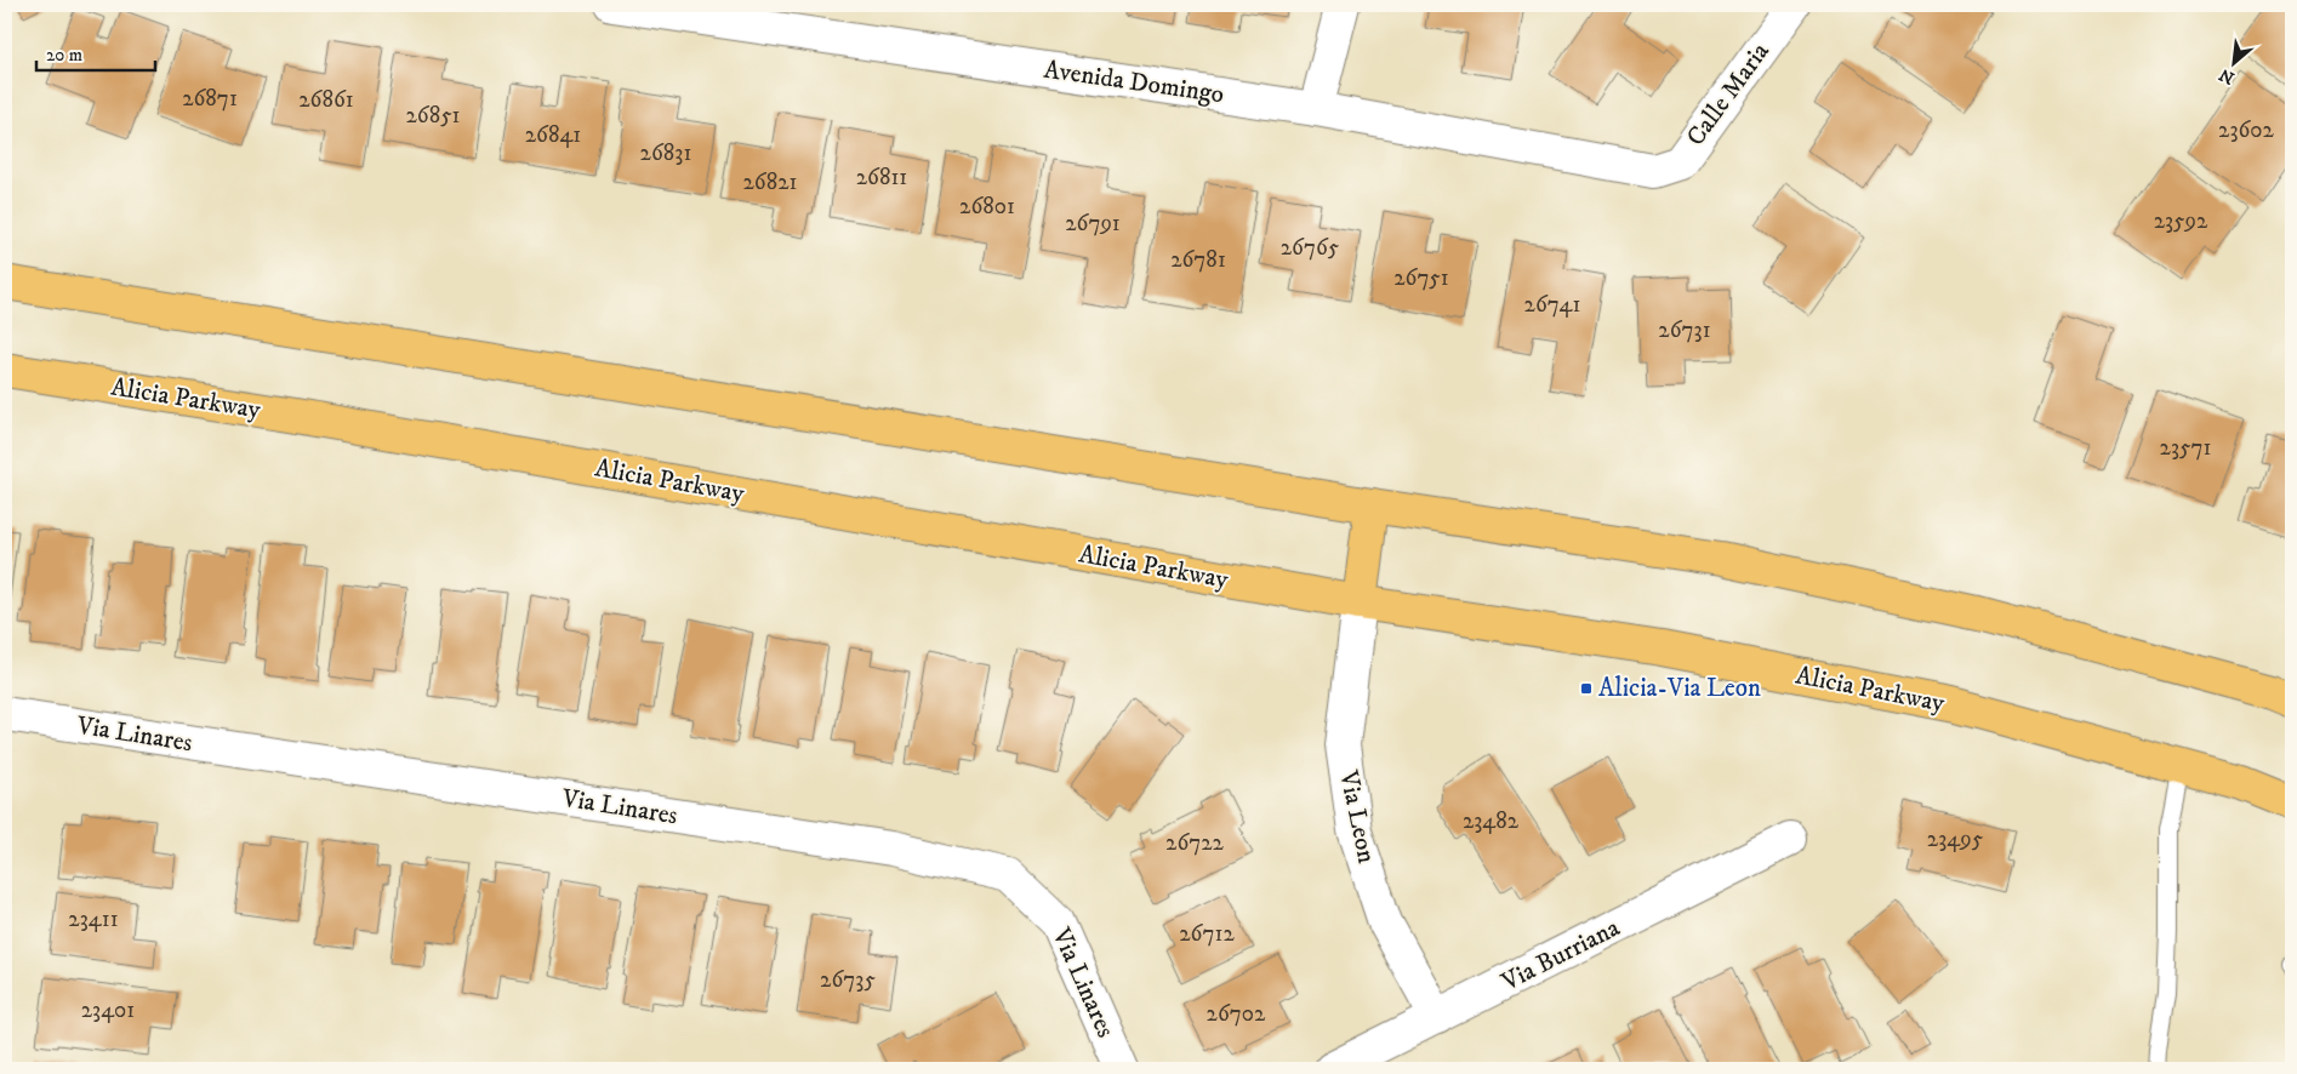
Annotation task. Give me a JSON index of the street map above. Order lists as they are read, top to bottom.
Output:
{
  "streets": {
    "main road": ["Alicia Parkway"],
    "street": [
      "Avenida Domingo",
      "Calle Maria",
      "Via Linares",
      "Via Leon",
      "Via Burriana"
    ]
  },
  "crossings": [
    ["Avenida Domingo", "Calle Maria"],
    ["Alicia Parkway", "Via Leon"],
    ["Via Leon", "Via Burriana"]
  ],
  "places": {
    "transit": ["Alicia-Via Leon"]
  },
  "house_numbers": [
    "26871",
    "26861",
    "26851",
    "23602",
    "26841",
    "26831",
    "26811",
    "26821",
    "26801",
    "23592",
    "26791",
    "26765",
    "26781",
    "26751",
    "26741",
    "26731",
    "23571",
    "23482",
    "23495",
    "26722",
    "23411",
    "26712",
    "26735",
    "23401",
    "26702"
  ],
  "scale_bar": "20 m",
  "north": "bottom left"
}
